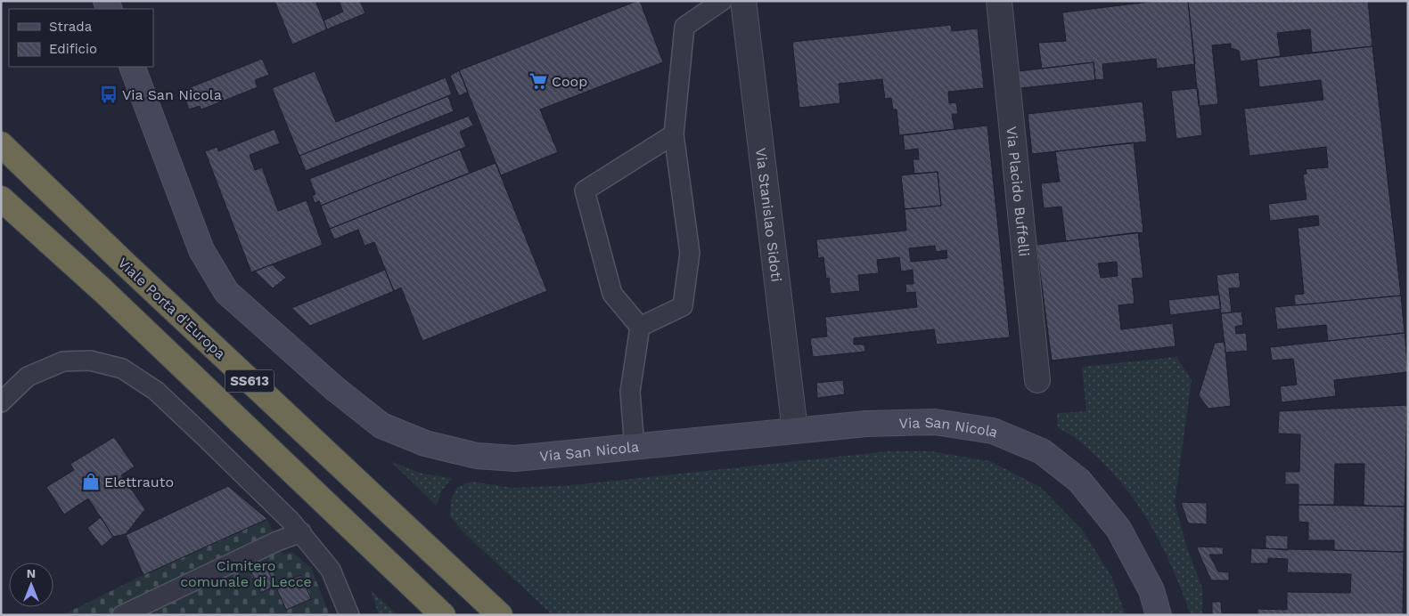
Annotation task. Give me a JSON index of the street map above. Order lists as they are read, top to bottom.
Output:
{
  "streets": {
    "highway": ["Viale Porta d'Europa", "SS613"],
    "street": ["Via Placido Buffelli", "Via Stanislao Sidoti", "Via San Nicola"]
  },
  "crossings": [
    ["Via Stanislao Sidoti", "Via San Nicola"]
  ],
  "parks": ["Cimitero comunale di Lecce"],
  "places": {
    "supermarket": ["Coop"],
    "bus stop": ["Via San Nicola"],
    "shop": ["Elettrauto"]
  },
  "legend": ["Strada", "Edificio"],
  "north": "top"
}
